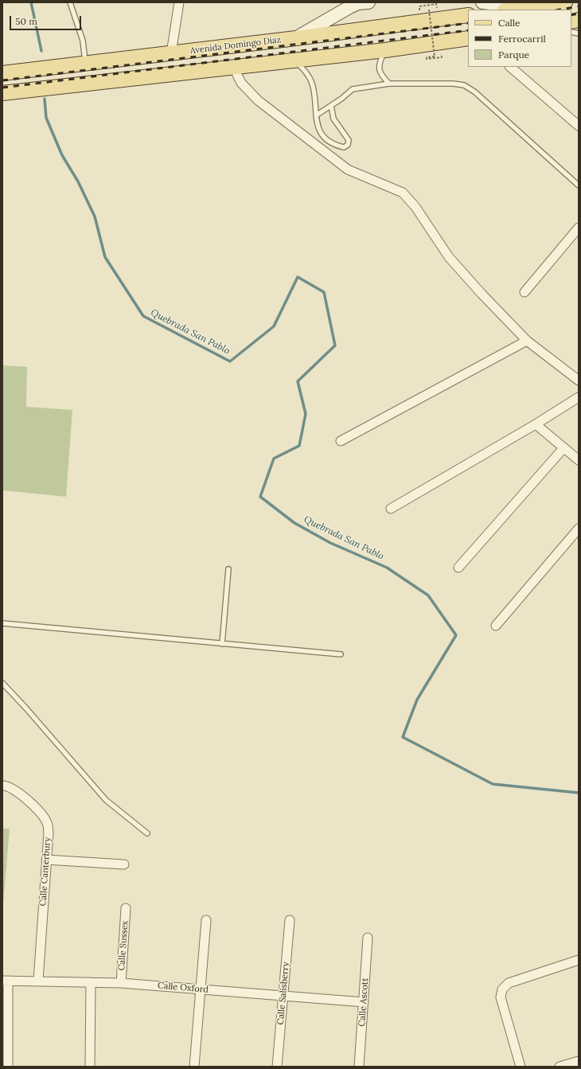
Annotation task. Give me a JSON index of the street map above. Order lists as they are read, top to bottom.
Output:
{
  "streets": {
    "main road": ["Avenida Domingo Díaz"],
    "street": [
      "Calle Canterbury",
      "Calle Sussex",
      "Calle Oxford",
      "Calle Salisberry",
      "Calle Ascott"
    ]
  },
  "crossings": [
    ["Calle Canterbury", "Calle Oxford"],
    ["Calle Sussex", "Calle Oxford"],
    ["Calle Oxford", "Calle Salisberry"],
    ["Calle Oxford", "Calle Ascott"]
  ],
  "water": ["Quebrada San Pablo"],
  "legend": ["Calle", "Ferrocarril", "Parque"],
  "scale_bar": "50 m"
}
